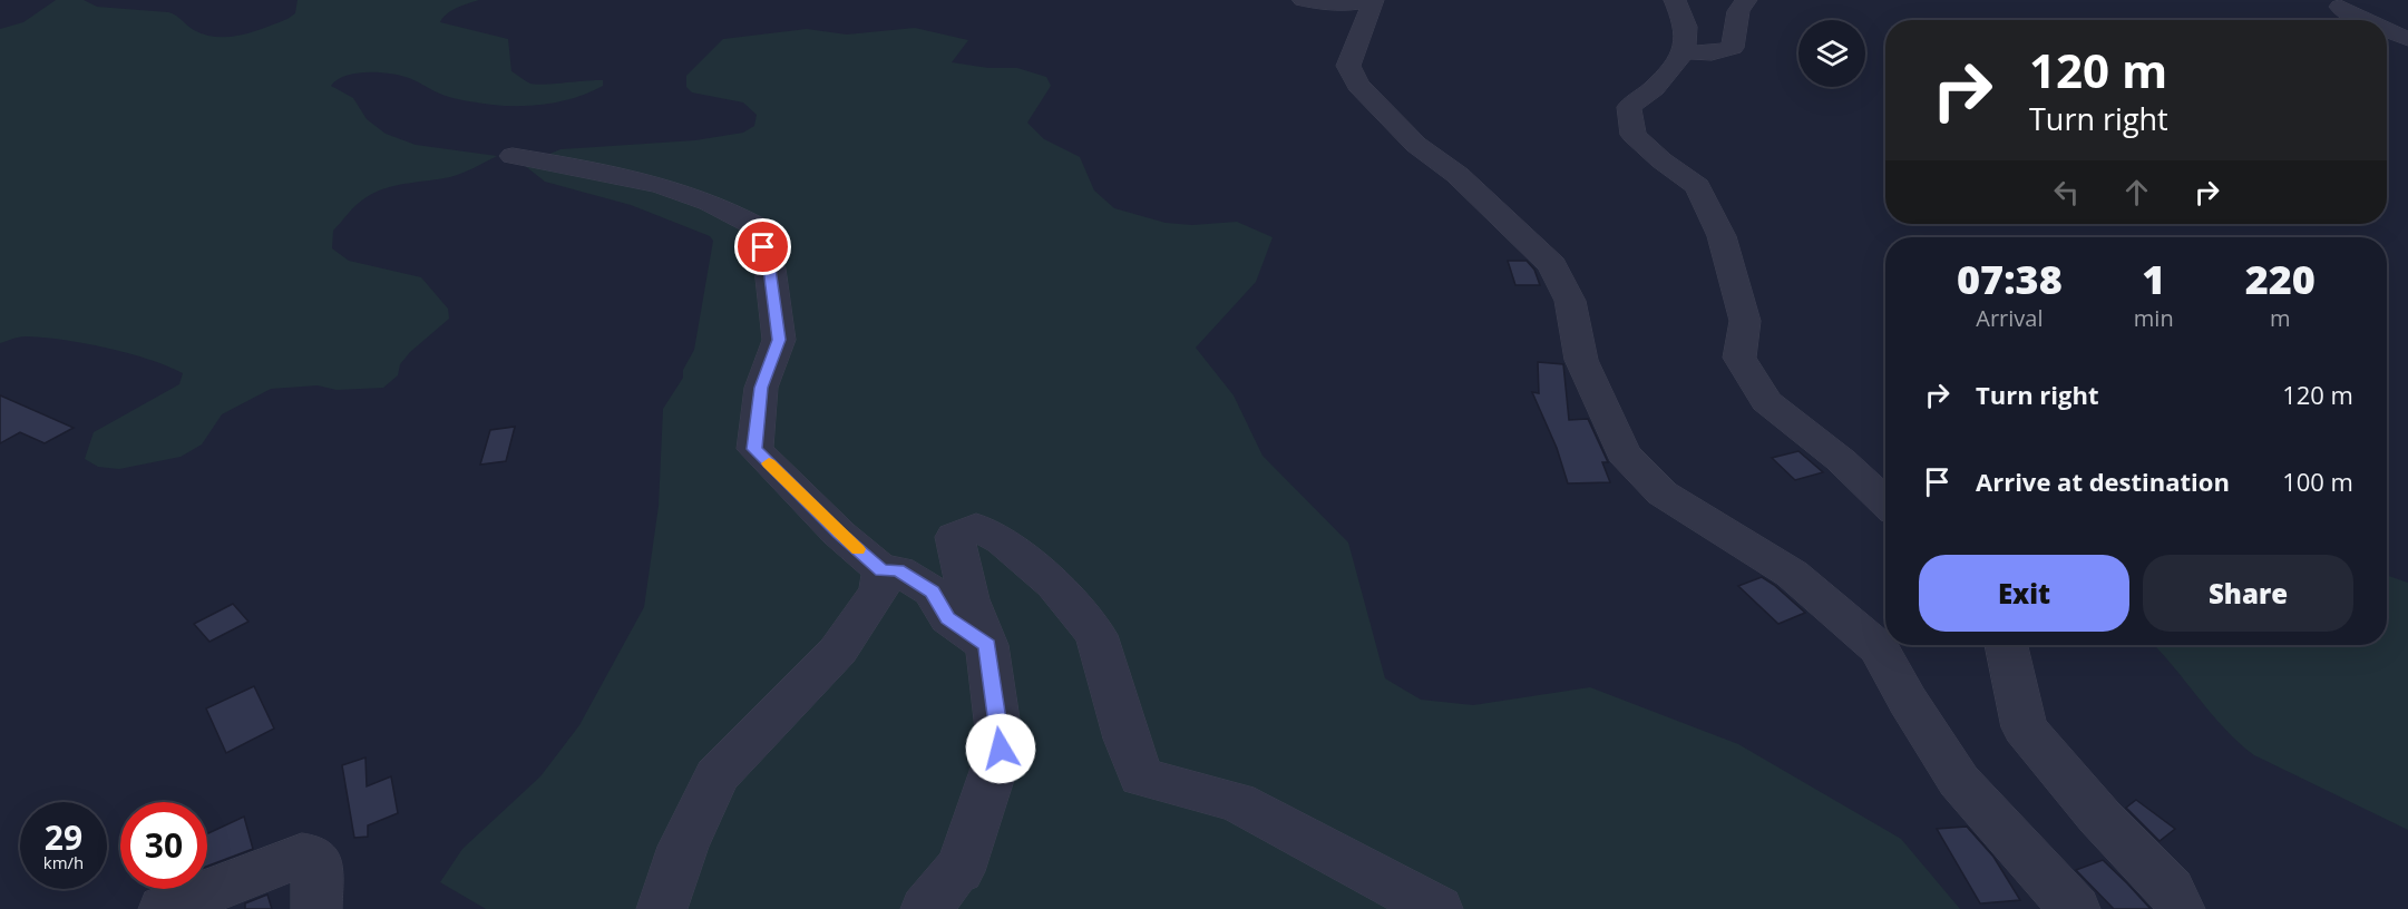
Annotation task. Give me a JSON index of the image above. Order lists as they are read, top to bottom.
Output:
{
  "page": {
    "turn": ["120 m", "Turn right"],
    "eta": [
      "07:38",
      "Arrival",
      "1",
      "min",
      "220",
      "m"
    ],
    "list": [
      {
        "name": "Turn right",
        "value": "120 m"
      },
      {
        "name": "Arrive at destination",
        "value": "100 m"
      }
    ],
    "buttons": ["Exit", "Share"],
    "speed": "29 km/h",
    "limit": "30"
  }
}
